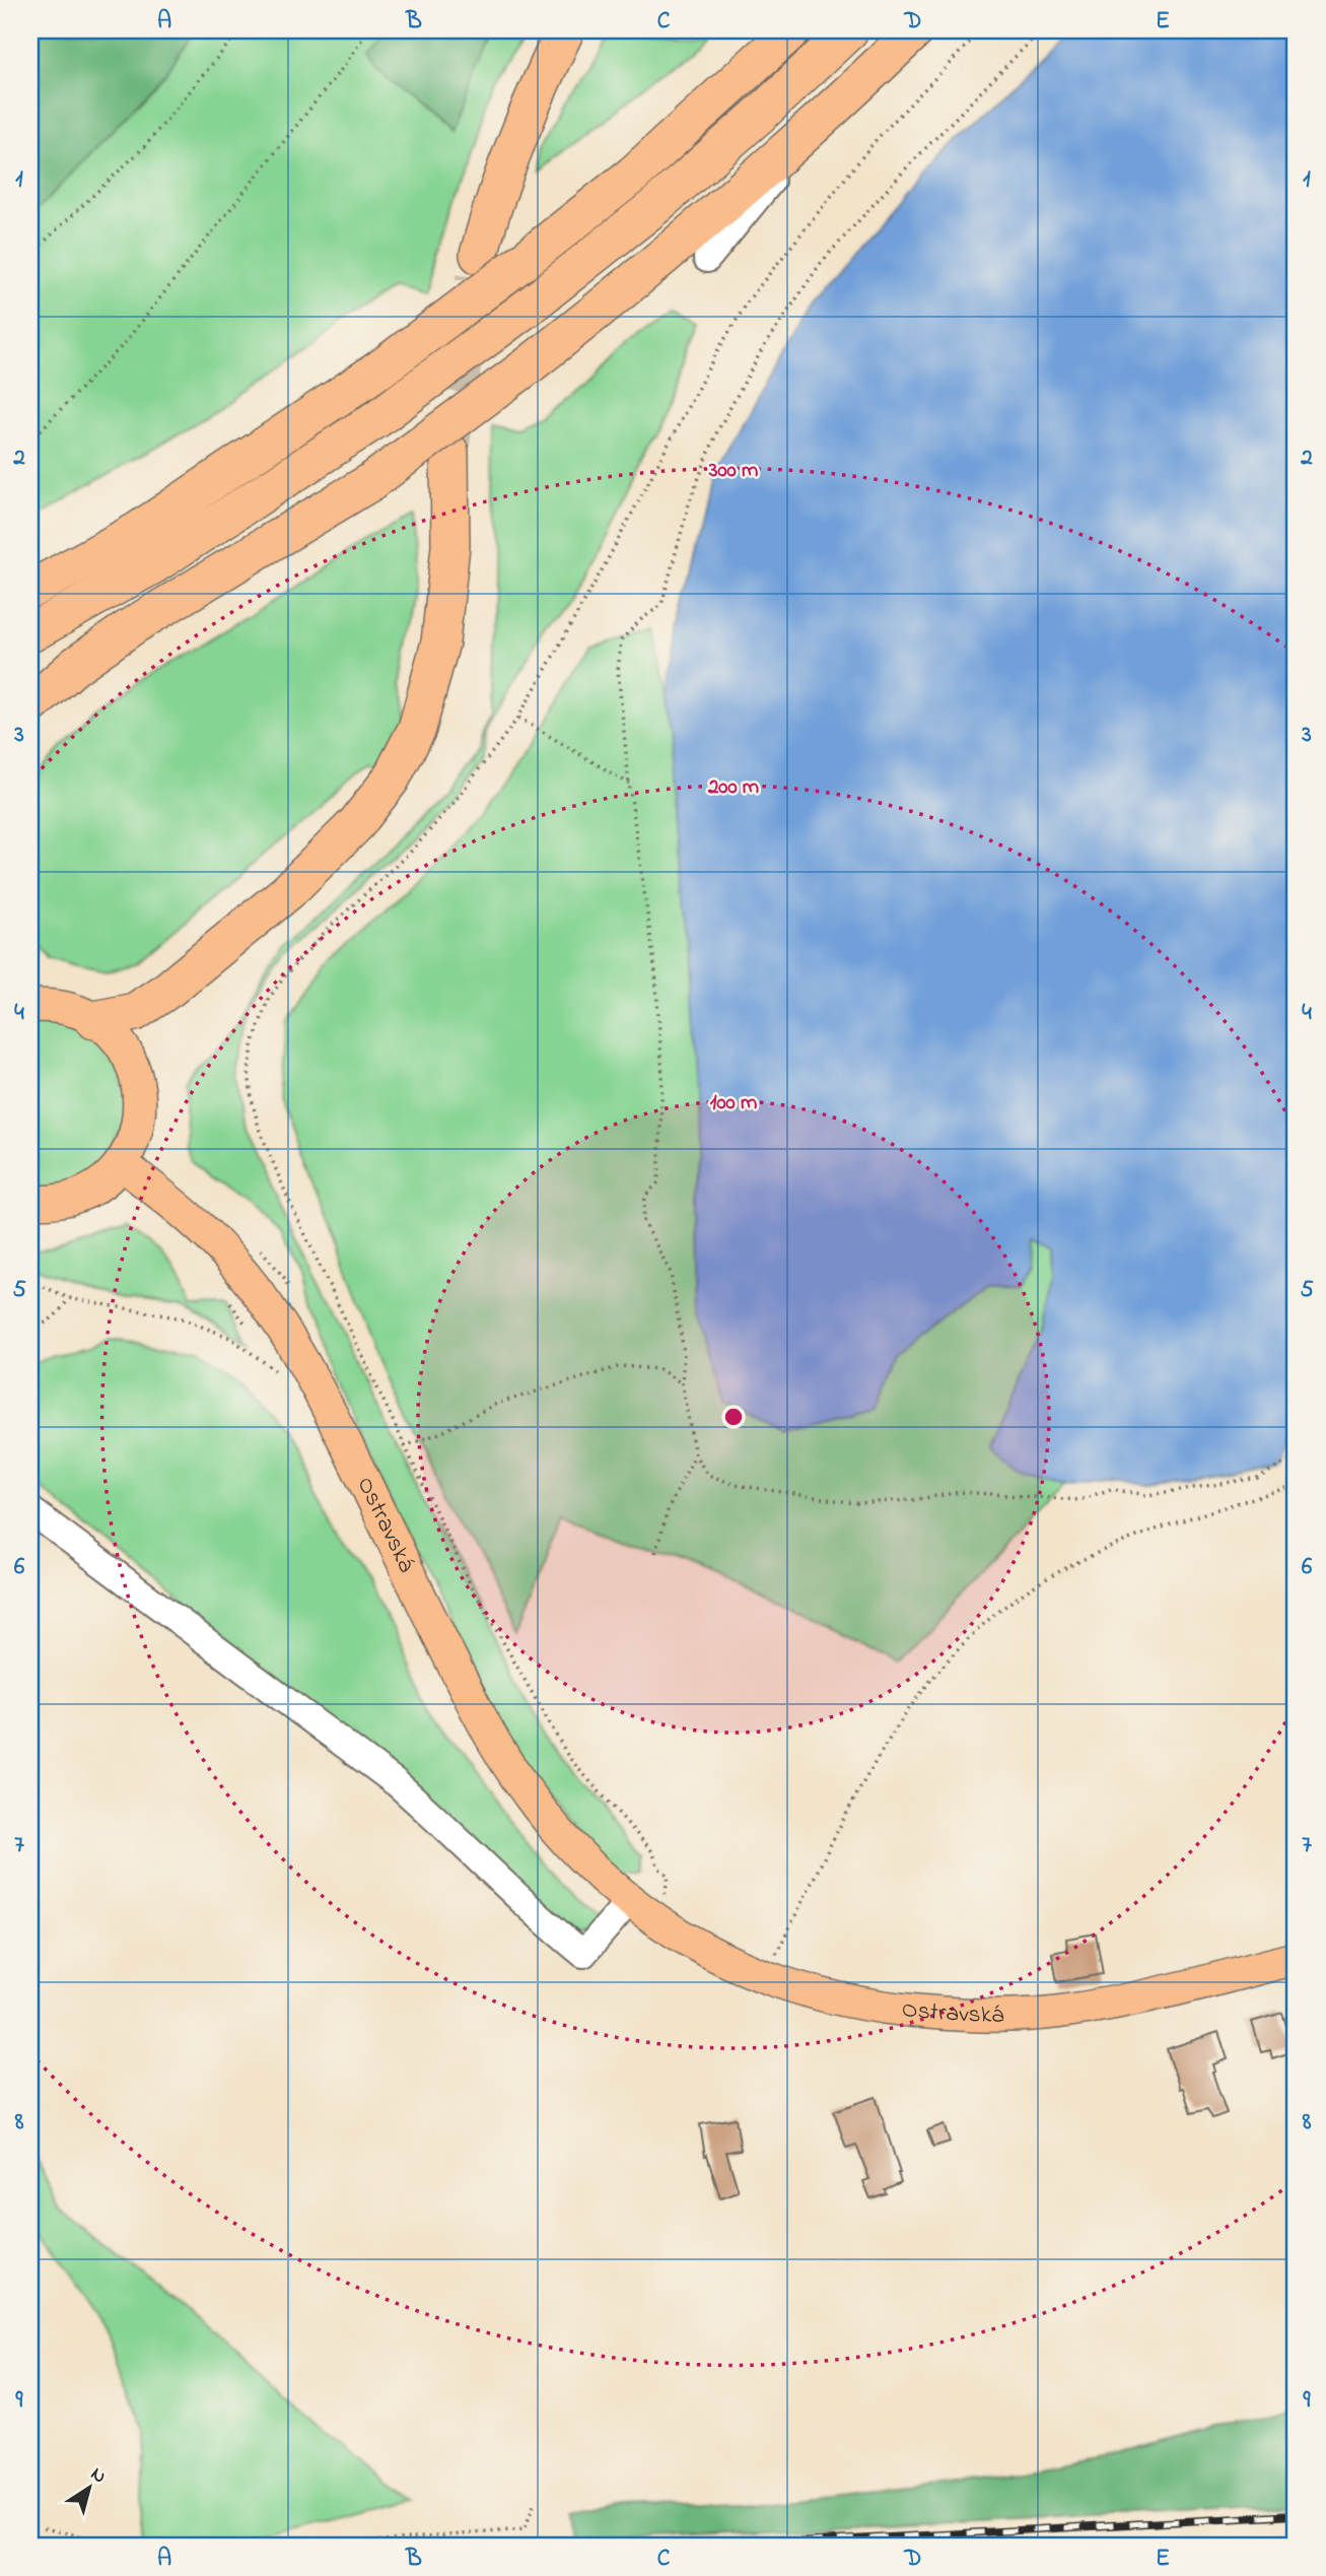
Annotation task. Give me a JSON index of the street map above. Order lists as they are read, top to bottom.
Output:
{
  "streets": {
    "main road": ["Ostravská"]
  },
  "north": "top right",
  "grid": {
    "columns": [
      "A",
      "B",
      "C",
      "D",
      "E"
    ],
    "rows": [
      "1",
      "2",
      "3",
      "4",
      "5",
      "6",
      "7",
      "8",
      "9"
    ]
  },
  "rings": ["300 m", "200 m", "100 m"]
}
